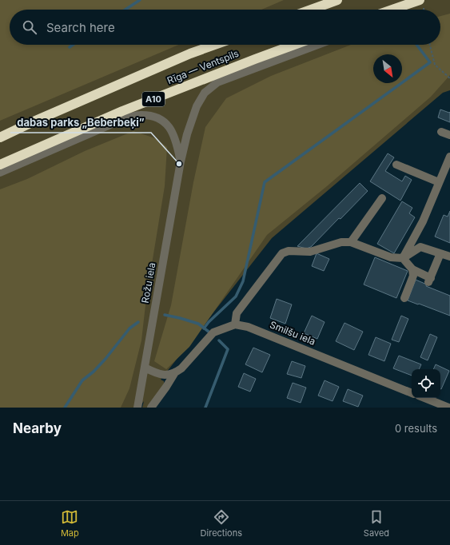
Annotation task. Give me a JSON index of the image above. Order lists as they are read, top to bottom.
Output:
{
  "streets": {
    "highway": ["Rīga — Ventspils", "A10"],
    "street": ["Rožu iela", "Smilšu iela"]
  },
  "places": ["dabas parks „Beberbeķi”"],
  "north": "bottom right",
  "page": {
    "search": "Search here",
    "heading": ["Nearby", "0 results"],
    "nav": ["Map", "Directions", "Saved"]
  }
}
